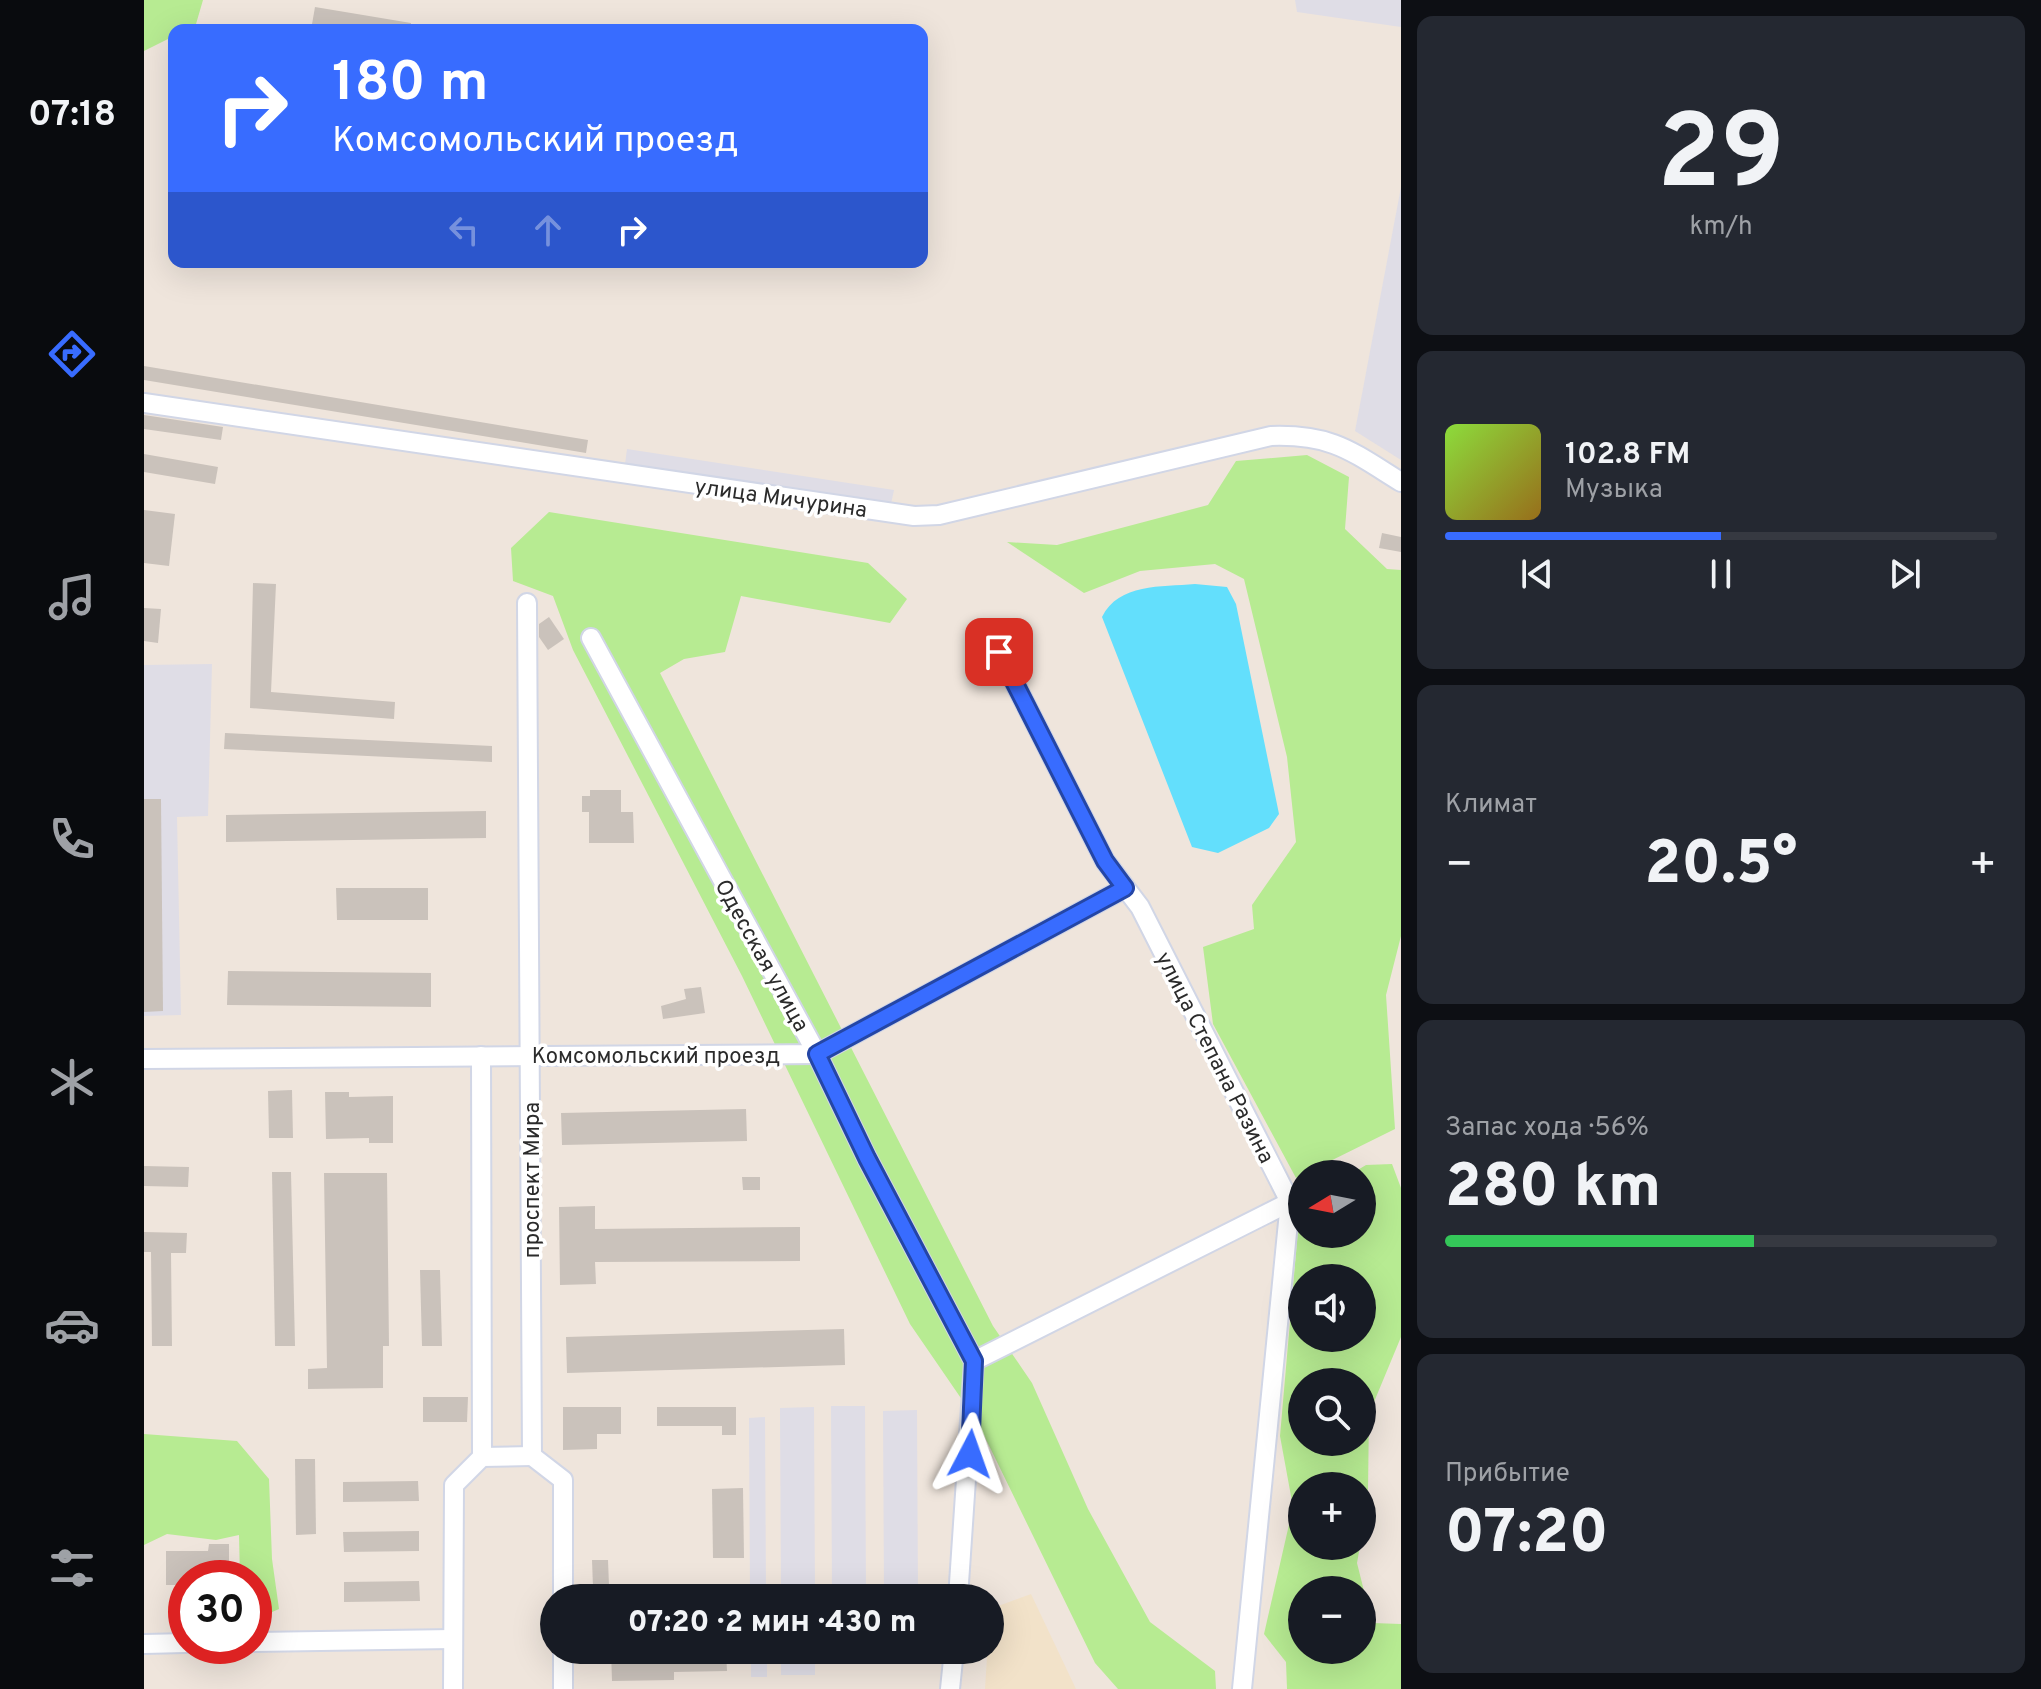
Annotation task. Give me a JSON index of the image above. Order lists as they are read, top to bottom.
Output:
{
  "streets": {
    "street": [
      "улица Мичурина",
      "Одесская улица",
      "Комсомольский проезд",
      "улица Степана Разина",
      "проспект Мира"
    ]
  },
  "crossings": [
    ["Одесская улица", "Комсомольский проезд"],
    ["Комсомольский проезд", "улица Степана Разина"],
    ["Комсомольский проезд", "проспект Мира"]
  ],
  "north": "left",
  "page": {
    "tabs": "07:18",
    "tile": [
      ["29", "km/h"],
      "Климат",
      ["Запас хода · 56%", "280 km"],
      ["Прибытие", "07:20"]
    ],
    "turn": ["180 m", "Комсомольский проезд"],
    "song": ["102.8 FM", "Музыка"],
    "heat": ["−", "20.5°", "+"],
    "map_buttons": ["+", "−"],
    "limit": "30",
    "trip": "07:20 · 2 мин · 430 m"
  }
}
